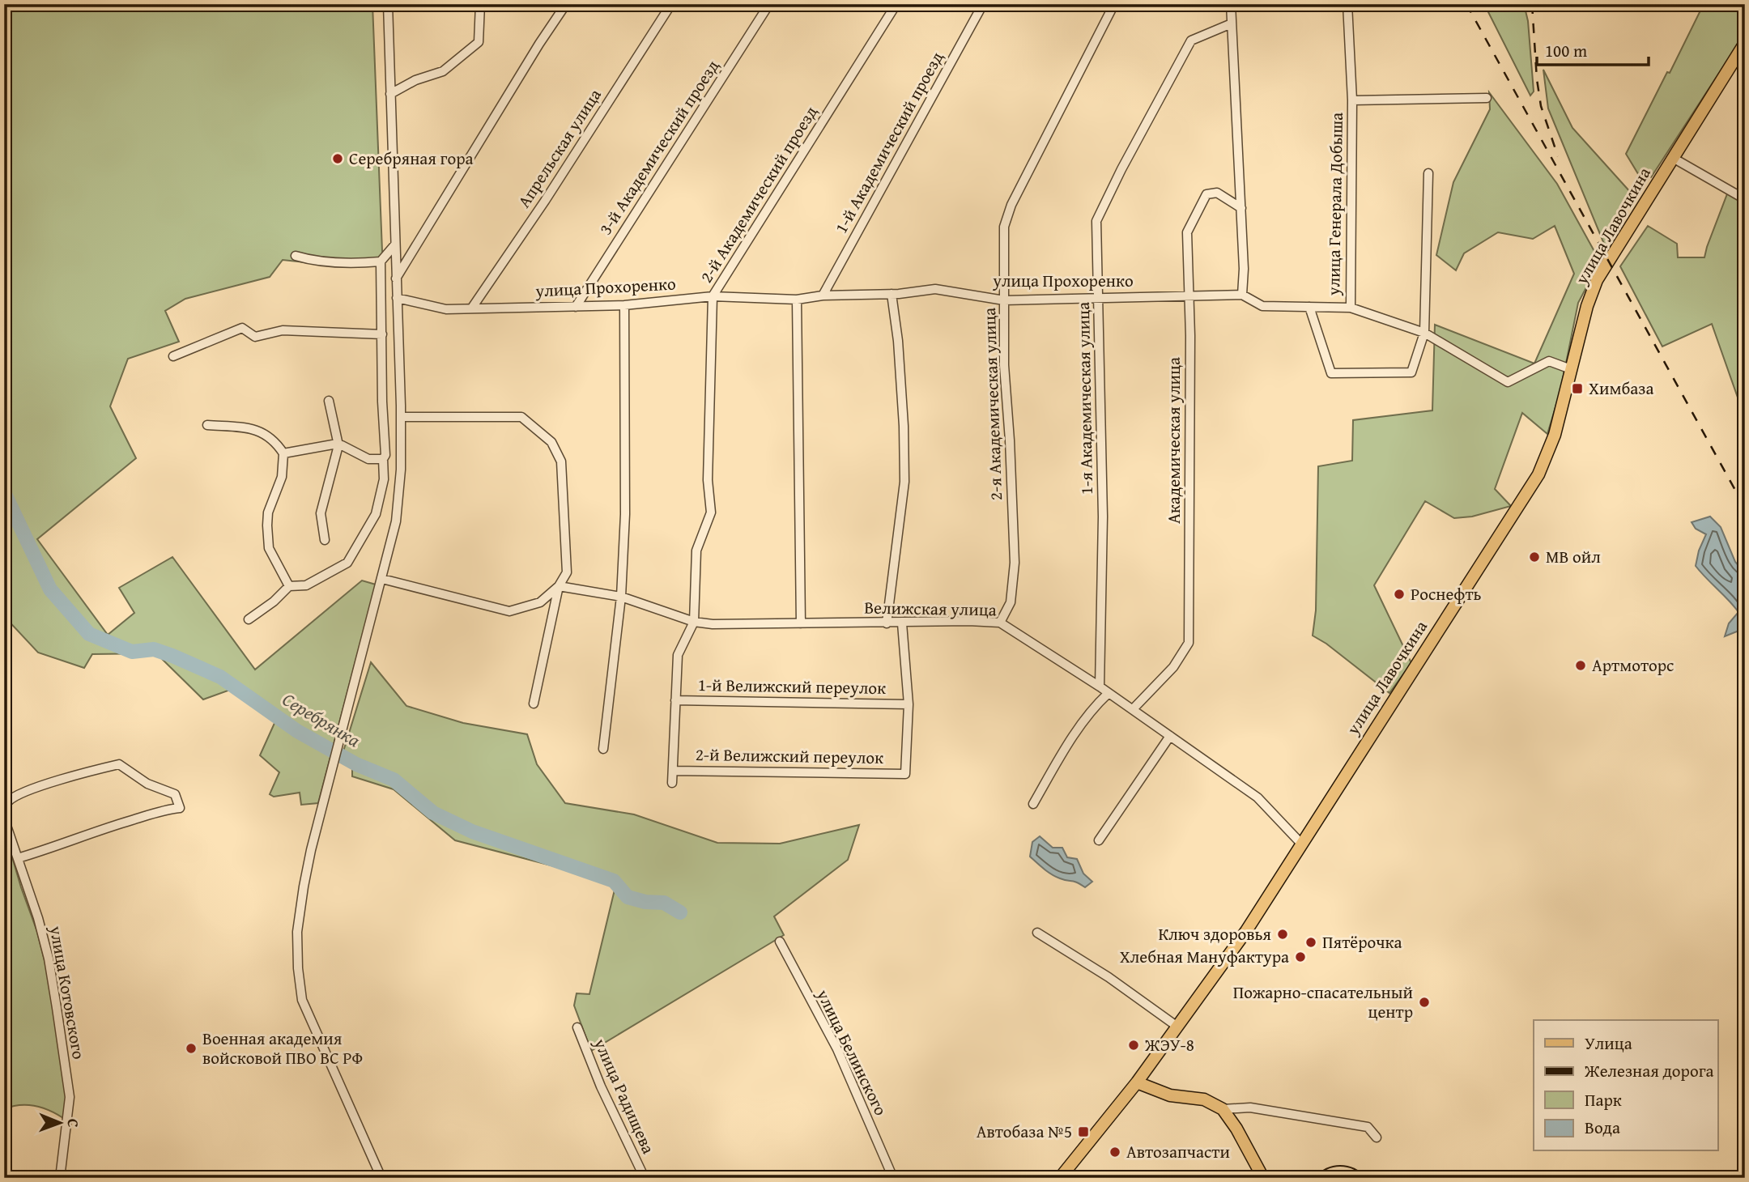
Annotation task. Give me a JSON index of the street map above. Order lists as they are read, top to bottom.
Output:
{
  "streets": {
    "main road": ["улица Лавочкина"],
    "street": [
      "1-й Академический проезд",
      "3-й Академический проезд",
      "Апрельская улица",
      "2-й Академический проезд",
      "улица Генерала Добыша",
      "улица Прохоренко",
      "1-я Академическая улица",
      "2-я Академическая улица",
      "Академическая улица",
      "Велижская улица",
      "1-й Велижский переулок",
      "2-й Велижский переулок",
      "улица Котовского",
      "улица Белинского",
      "улица Радищева"
    ]
  },
  "crossings": [
    ["1-й Академический проезд", "улица Прохоренко"],
    ["3-й Академический проезд", "улица Прохоренко"],
    ["Апрельская улица", "улица Прохоренко"],
    ["2-й Академический проезд", "улица Прохоренко"],
    ["2-й Академический проезд", "Велижская улица"],
    ["улица Генерала Добыша", "улица Прохоренко"],
    ["улица Лавочкина", "улица Прохоренко"],
    ["улица Лавочкина", "Велижская улица"],
    ["улица Прохоренко", "1-я Академическая улица"],
    ["улица Прохоренко", "2-я Академическая улица"],
    ["улица Прохоренко", "Академическая улица"],
    ["1-я Академическая улица", "Велижская улица"],
    ["2-я Академическая улица", "Велижская улица"],
    ["Академическая улица", "Велижская улица"],
    ["1-й Велижский переулок", "2-й Велижский переулок"]
  ],
  "water": ["Серебрянка"],
  "places": {
    "other": [
      "Серебряная гора",
      "МВ ойл",
      "Роснефть",
      "Артмоторс",
      "Ключ здоровья",
      "Пятёрочка",
      "Хлебная Мануфактура",
      "Пожарно-спасательный центр",
      "ЖЭУ-8",
      "Военная академия войсковой ПВО ВС РФ",
      "Автозапчасти"
    ],
    "transit": ["Химбаза", "Автобаза №5"]
  },
  "legend": [
    "Улица",
    "Железная дорога",
    "Парк",
    "Вода"
  ],
  "scale_bar": "100 m",
  "north": "right"
}
